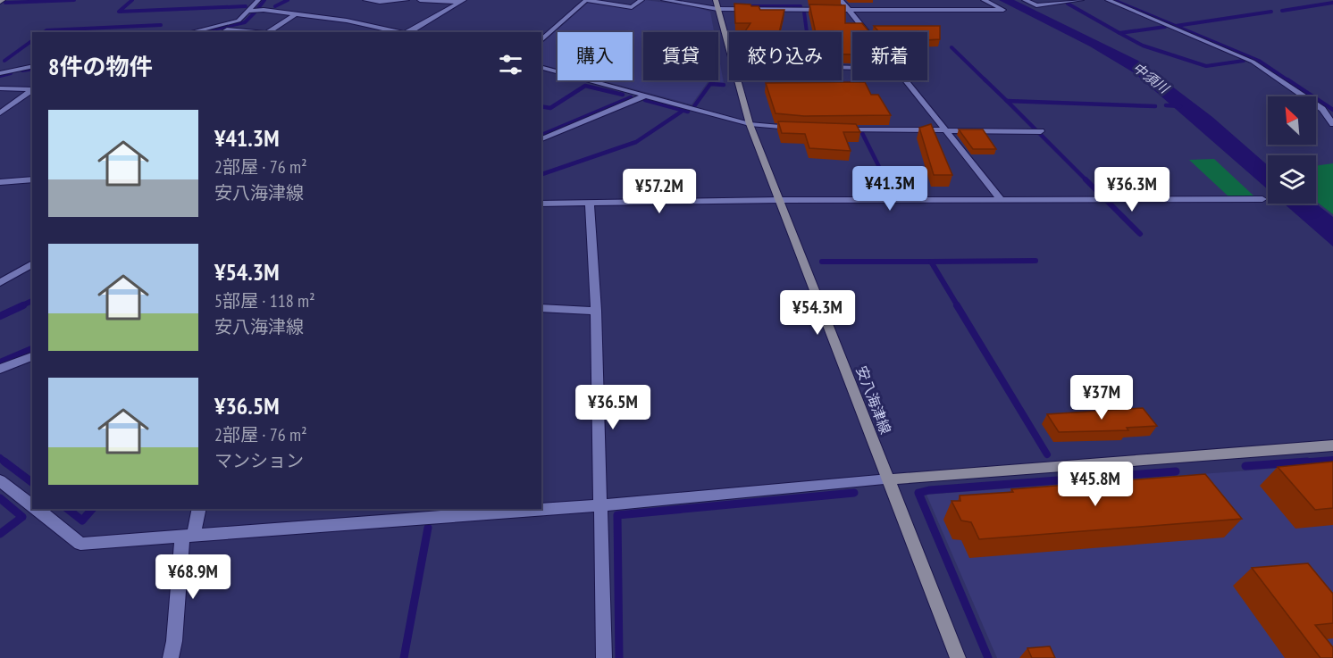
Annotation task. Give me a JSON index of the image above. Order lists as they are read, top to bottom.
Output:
{
  "streets": {
    "main road": ["安八海津線"]
  },
  "water": ["中須川"],
  "north": "top left",
  "page": {
    "chip": [
      "購入",
      "賃貸",
      "絞り込み",
      "新着"
    ],
    "heading": "8件の物件",
    "list": [
      {
        "name": "¥41.3M",
        "note": "2部屋 · 76 m² · 安八海津線"
      },
      {
        "name": "¥54.3M",
        "note": "5部屋 · 118 m² · 安八海津線"
      },
      {
        "name": "¥36.5M",
        "note": "2部屋 · 76 m² · マンション"
      }
    ],
    "price": [
      "¥41.3M",
      "¥36.3M",
      "¥57.2M",
      "¥54.3M",
      "¥37M",
      "¥36.5M",
      "¥45.8M",
      "¥68.9M"
    ]
  }
}
